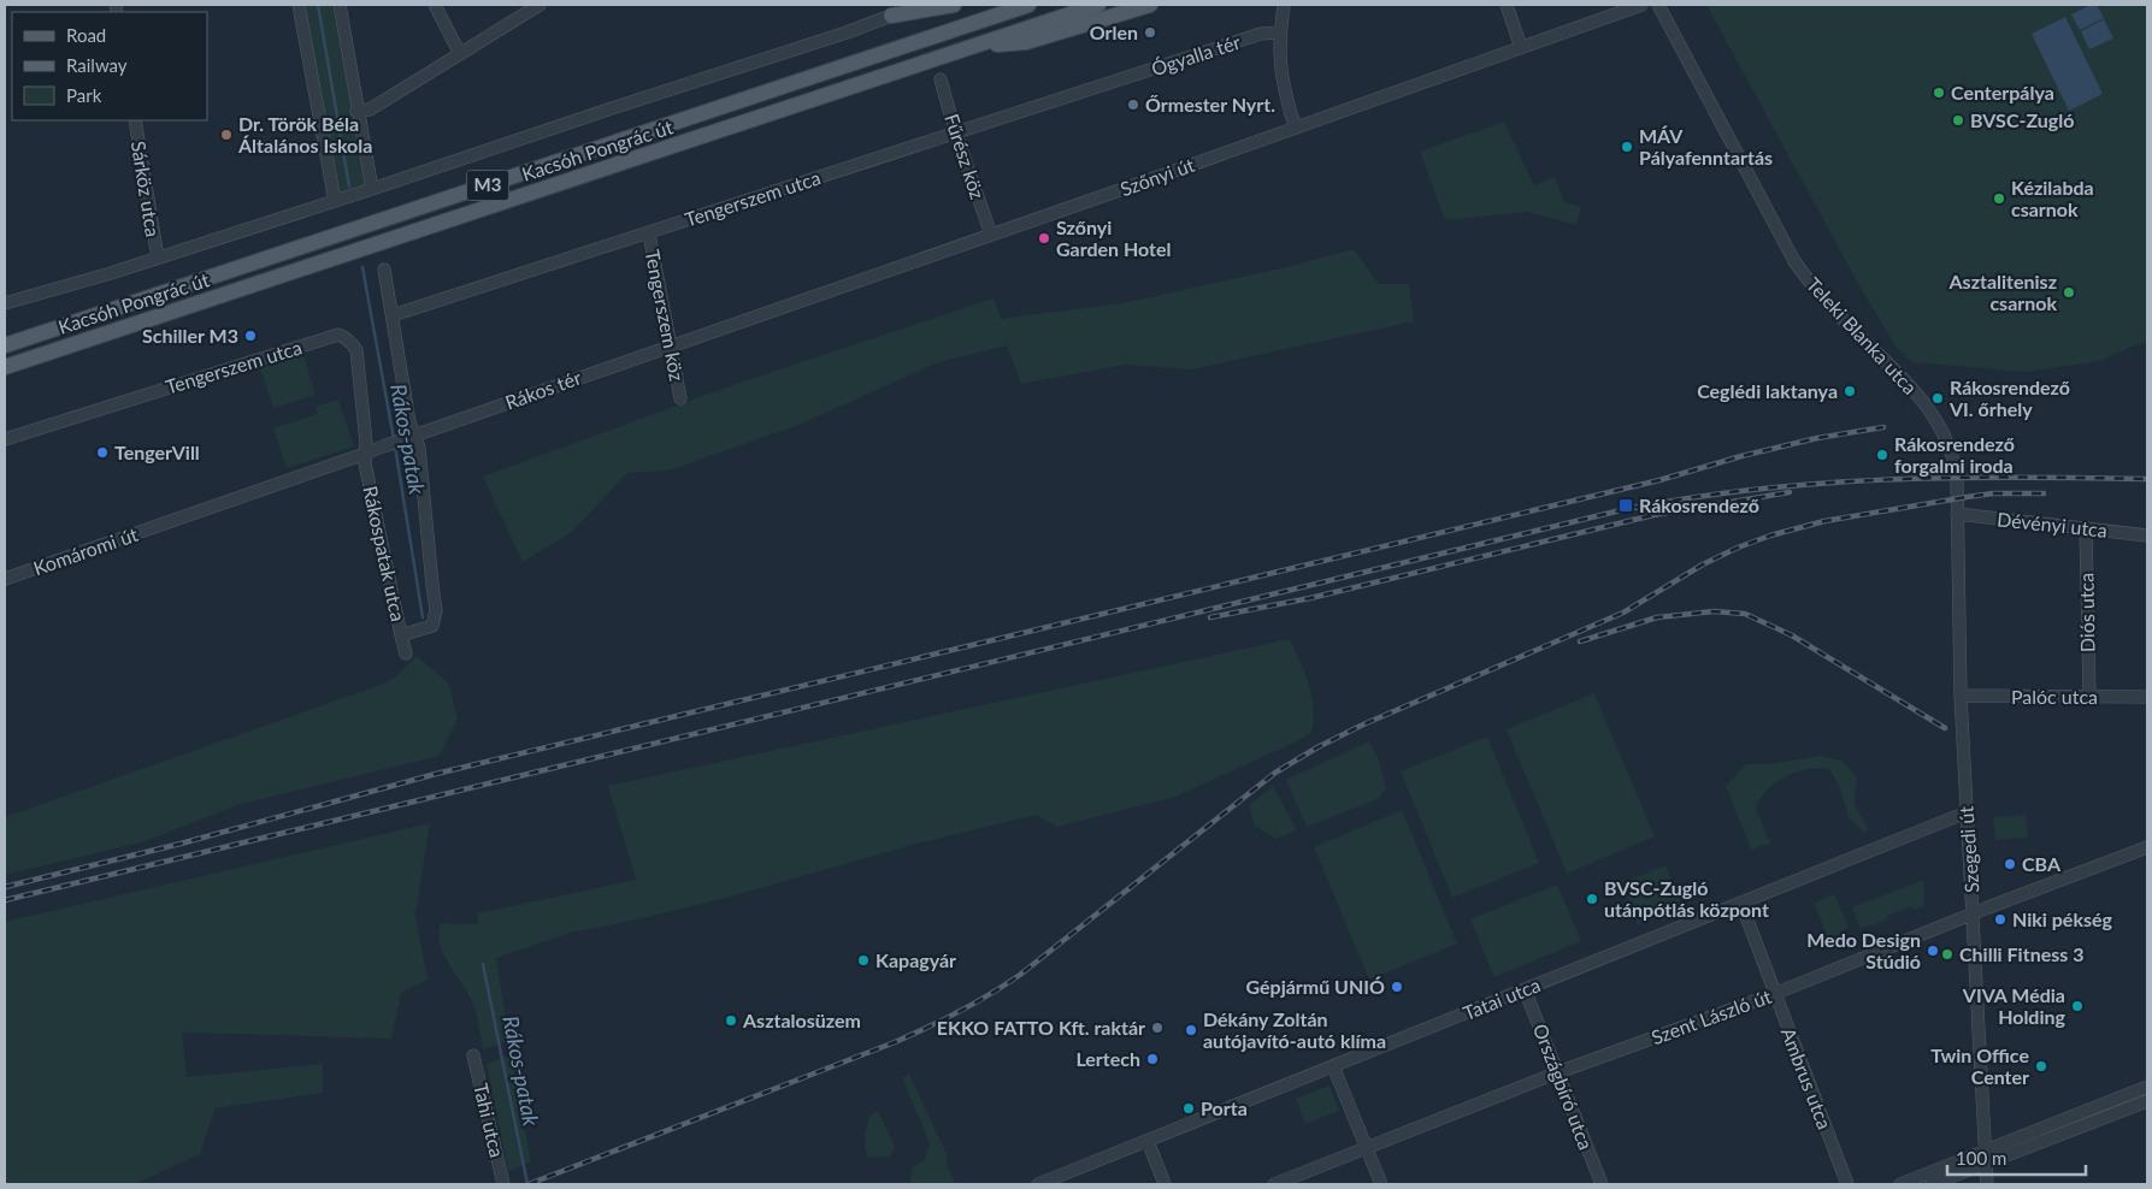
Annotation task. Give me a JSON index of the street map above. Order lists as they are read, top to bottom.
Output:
{
  "streets": {
    "main road": ["Kacsóh Pongrác út", "M3"],
    "street": [
      "Ógyalla tér",
      "Fűrész köz",
      "Szőnyi út",
      "Sárköz utca",
      "Tengerszem utca",
      "Tengerszem köz",
      "Teleki Blanka utca",
      "Rákos tér",
      "Dévényi utca",
      "Komáromi út",
      "Rákospatak utca",
      "Diós utca",
      "Palóc utca",
      "Szegedi út",
      "Tatai utca",
      "Szent László út",
      "Ambrus utca",
      "Országbíró utca",
      "Tahi utca"
    ]
  },
  "crossings": [
    ["Ógyalla tér", "Tengerszem utca"],
    ["Kacsóh Pongrác út", "Sárköz utca"],
    ["Fűrész köz", "Szőnyi út"],
    ["Fűrész köz", "Tengerszem utca"],
    ["Szőnyi út", "Tengerszem köz"],
    ["Szőnyi út", "Rákos tér"],
    ["Tengerszem utca", "Tengerszem köz"],
    ["Tengerszem utca", "Rákos tér"],
    ["Tengerszem utca", "Rákospatak utca"],
    ["Tengerszem köz", "Rákos tér"],
    ["Teleki Blanka utca", "Dévényi utca"],
    ["Teleki Blanka utca", "Szegedi út"],
    ["Rákos tér", "Komáromi út"],
    ["Rákos tér", "Rákospatak utca"],
    ["Dévényi utca", "Diós utca"],
    ["Dévényi utca", "Szegedi út"],
    ["Diós utca", "Palóc utca"],
    ["Palóc utca", "Szegedi út"],
    ["Szegedi út", "Tatai utca"],
    ["Szegedi út", "Szent László út"],
    ["Tatai utca", "Ambrus utca"],
    ["Tatai utca", "Országbíró utca"],
    ["Szent László út", "Ambrus utca"],
    ["Szent László út", "Országbíró utca"]
  ],
  "water": ["Rákos-patak"],
  "places": {
    "other": [
      "Orlen",
      "Centerpálya",
      "Őrmester Nyrt.",
      "BVSC-Zugló",
      "Dr. Török Béla Általános Iskola",
      "MÁV Pályafenntartás",
      "Kézilabda csarnok",
      "Szőnyi Garden Hotel",
      "Asztalitenisz csarnok",
      "Schiller M3",
      "Ceglédi laktanya",
      "Rákosrendező VI. őrhely",
      "TengerVill",
      "Rákosrendező forgalmi iroda",
      "CBA",
      "BVSC-Zugló utánpótlás központ",
      "Niki pékség",
      "Medo Design Stúdió",
      "Chilli Fitness 3",
      "Kapagyár",
      "Gépjármű UNIÓ",
      "VIVA Média Holding",
      "Asztalosüzem",
      "EKKO FATTO Kft. raktár",
      "Dékány Zoltán autójavító-autó klíma",
      "Lertech",
      "Twin Office Center",
      "Porta"
    ],
    "transit": ["Rákosrendező"]
  },
  "legend": ["Road", "Railway", "Park"],
  "scale_bar": "100 m"
}
